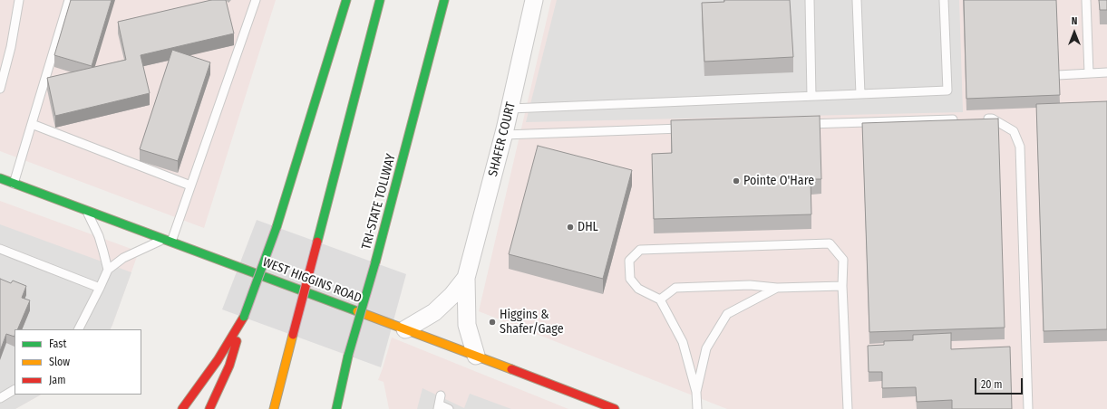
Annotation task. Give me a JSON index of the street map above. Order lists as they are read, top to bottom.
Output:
{
  "streets": {
    "main road": ["TRI-STATE TOLLWAY", "WEST HIGGINS ROAD"],
    "street": ["SHAFER COURT"]
  },
  "crossings": [
    ["SHAFER COURT", "WEST HIGGINS ROAD"]
  ],
  "places": ["Pointe O'Hare", "DHL", "Higgins & Shafer/Gage"],
  "legend": ["Fast", "Slow", "Jam"],
  "scale_bar": "20 m",
  "north": "top"
}
